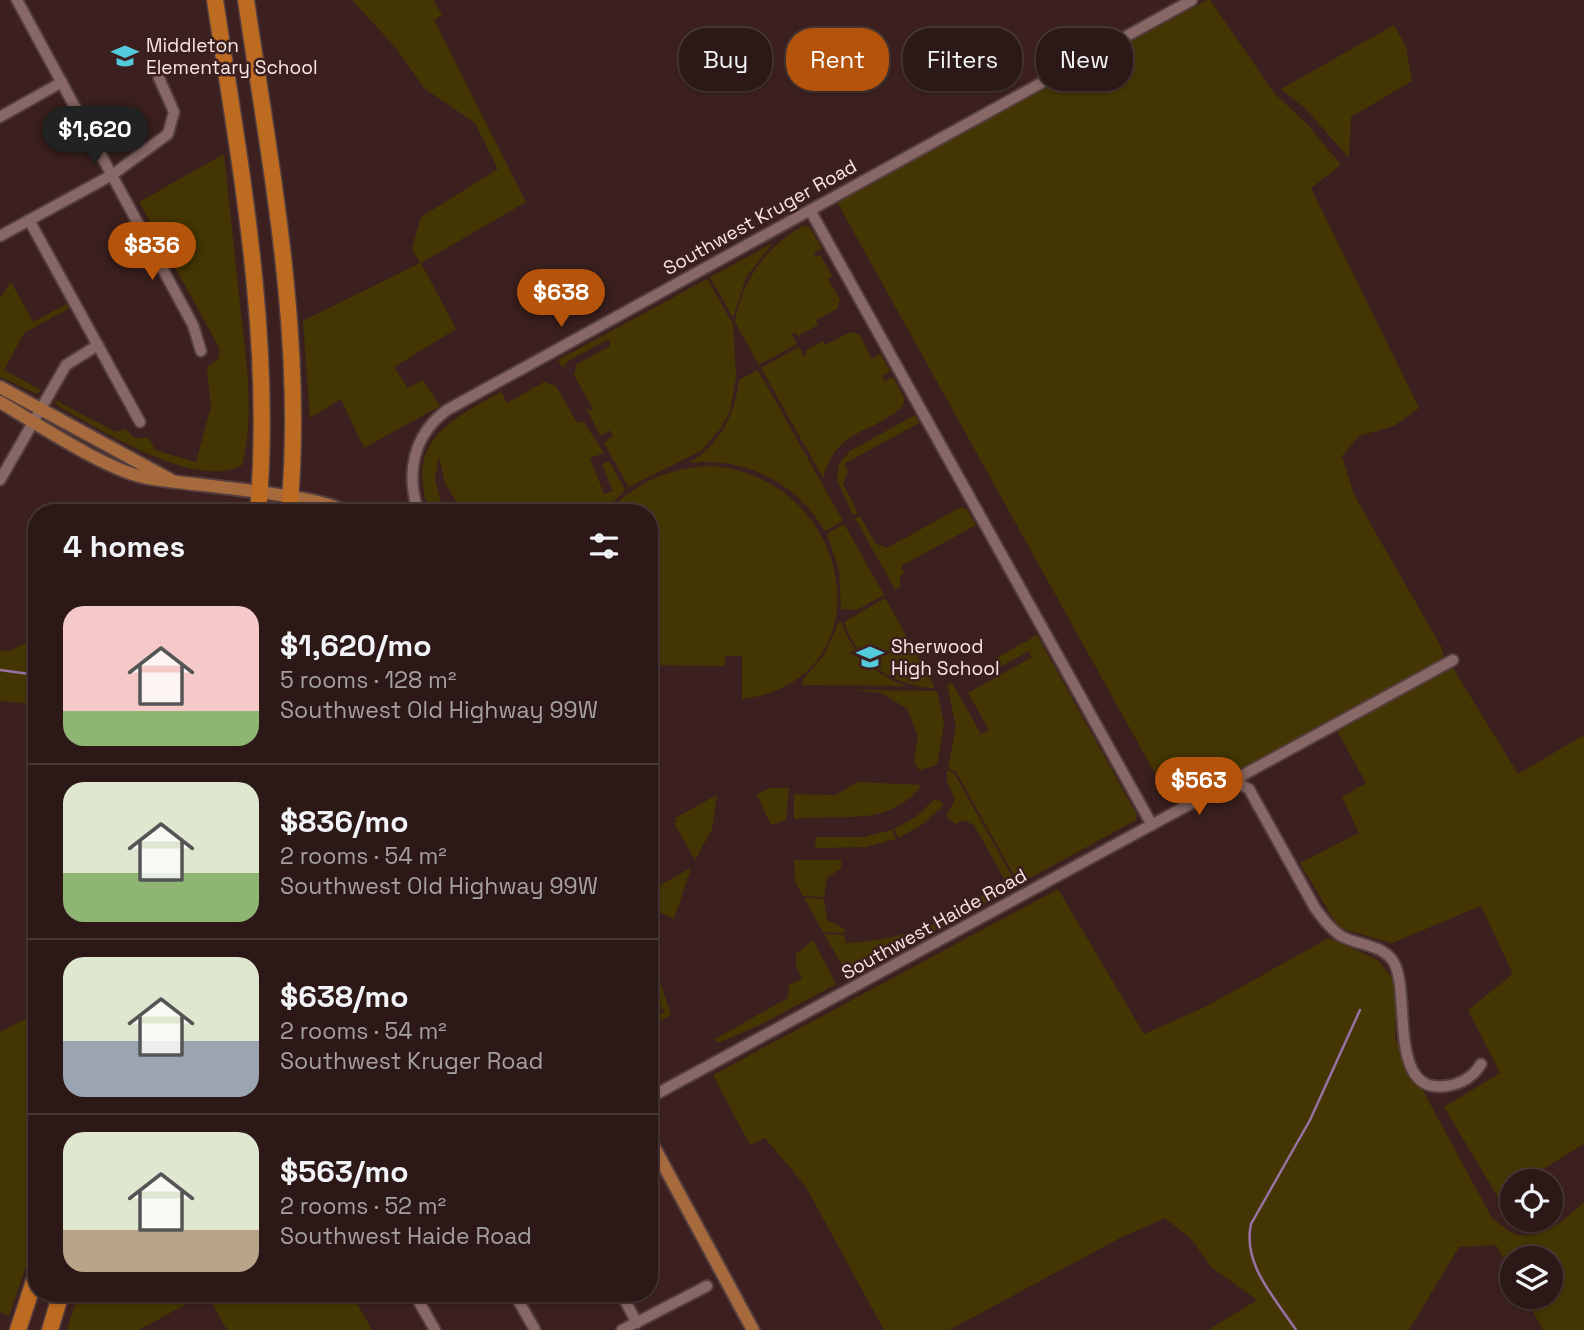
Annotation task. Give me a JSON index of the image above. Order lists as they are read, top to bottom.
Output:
{
  "streets": {
    "street": ["Southwest Kruger Road", "Southwest Haide Road"]
  },
  "places": {
    "school or university": ["Middleton Elementary School", "Sherwood High School"]
  },
  "page": {
    "chip": [
      "Buy",
      "Rent",
      "Filters",
      "New"
    ],
    "price": [
      "$1,620",
      "$836",
      "$638",
      "$563"
    ],
    "heading": "4 homes",
    "list": [
      {
        "name": "$1,620/mo",
        "note": "5 rooms · 128 m² · Southwest Old Highway 99W"
      },
      {
        "name": "$836/mo",
        "note": "2 rooms · 54 m² · Southwest Old Highway 99W"
      },
      {
        "name": "$638/mo",
        "note": "2 rooms · 54 m² · Southwest Kruger Road"
      },
      {
        "name": "$563/mo",
        "note": "2 rooms · 52 m² · Southwest Haide Road"
      }
    ]
  }
}
